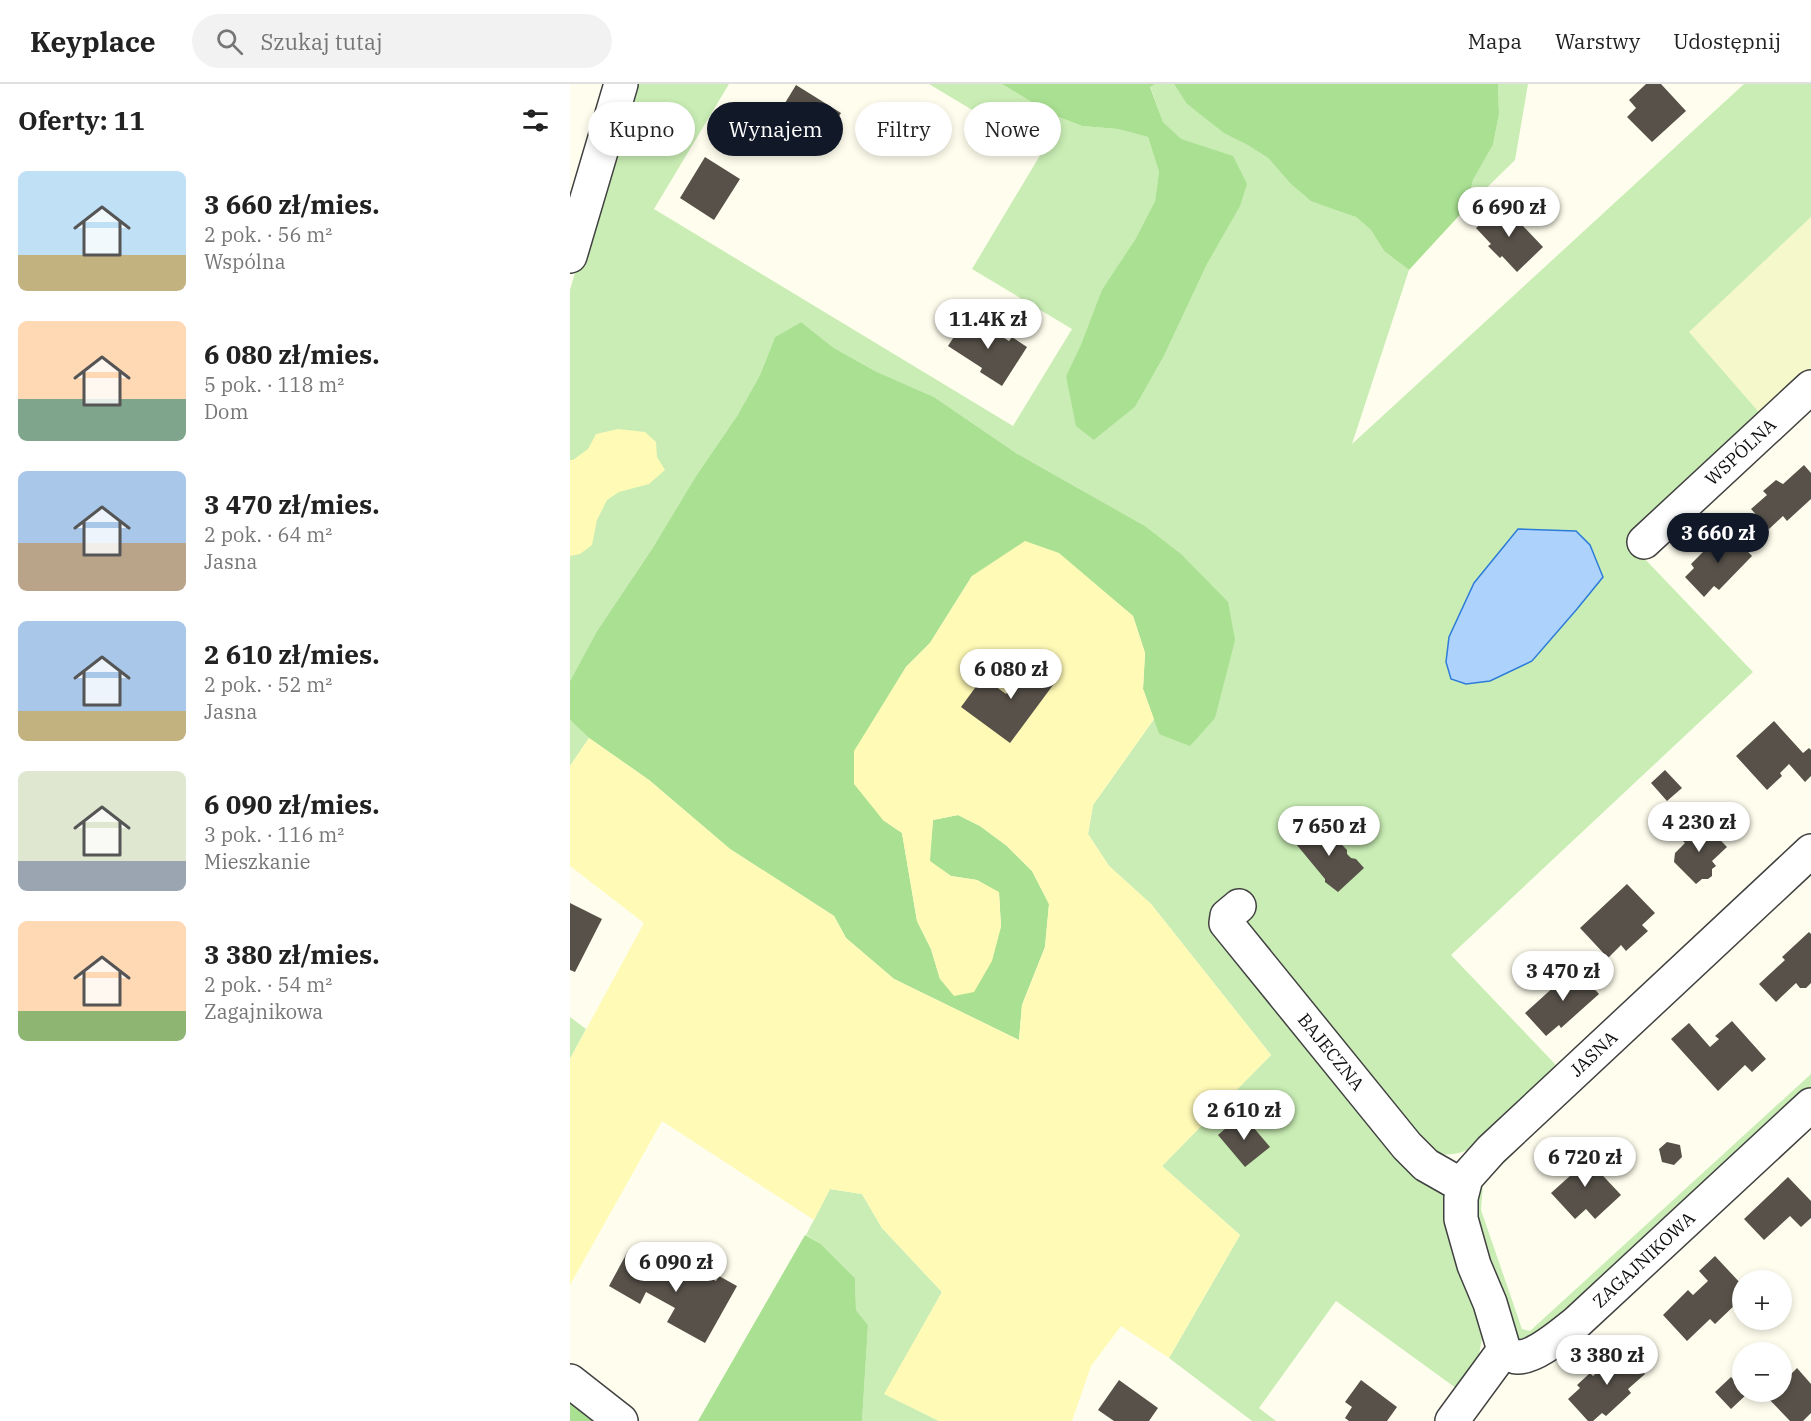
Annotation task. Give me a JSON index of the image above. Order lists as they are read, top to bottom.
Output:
{
  "streets": {
    "street": [
      "WSPÓLNA",
      "BAJECZNA",
      "JASNA",
      "ZAGAJNIKOWA"
    ]
  },
  "crossings": [
    ["BAJECZNA", "JASNA"]
  ],
  "page": {
    "header": "Keyplace",
    "search": "Szukaj tutaj",
    "nav": ["Mapa", "Warstwy", "Udostępnij"],
    "heading": "Oferty: 11",
    "chip": [
      "Kupno",
      "Wynajem",
      "Filtry",
      "Nowe"
    ],
    "list": [
      {
        "name": "3 660 zł/mies.",
        "note": "2 pok. · 56 m² · Wspólna"
      },
      {
        "name": "6 080 zł/mies.",
        "note": "5 pok. · 118 m² · Dom"
      },
      {
        "name": "3 470 zł/mies.",
        "note": "2 pok. · 64 m² · Jasna"
      },
      {
        "name": "2 610 zł/mies.",
        "note": "2 pok. · 52 m² · Jasna"
      },
      {
        "name": "6 090 zł/mies.",
        "note": "3 pok. · 116 m² · Mieszkanie"
      },
      {
        "name": "3 380 zł/mies.",
        "note": "2 pok. · 54 m² · Zagajnikowa"
      }
    ],
    "price": [
      "6 690 zł",
      "11.4K zł",
      "3 660 zł",
      "6 080 zł",
      "4 230 zł",
      "7 650 zł",
      "3 470 zł",
      "2 610 zł",
      "6 720 zł",
      "6 090 zł",
      "3 380 zł"
    ],
    "map_buttons": ["+", "−"]
  }
}
